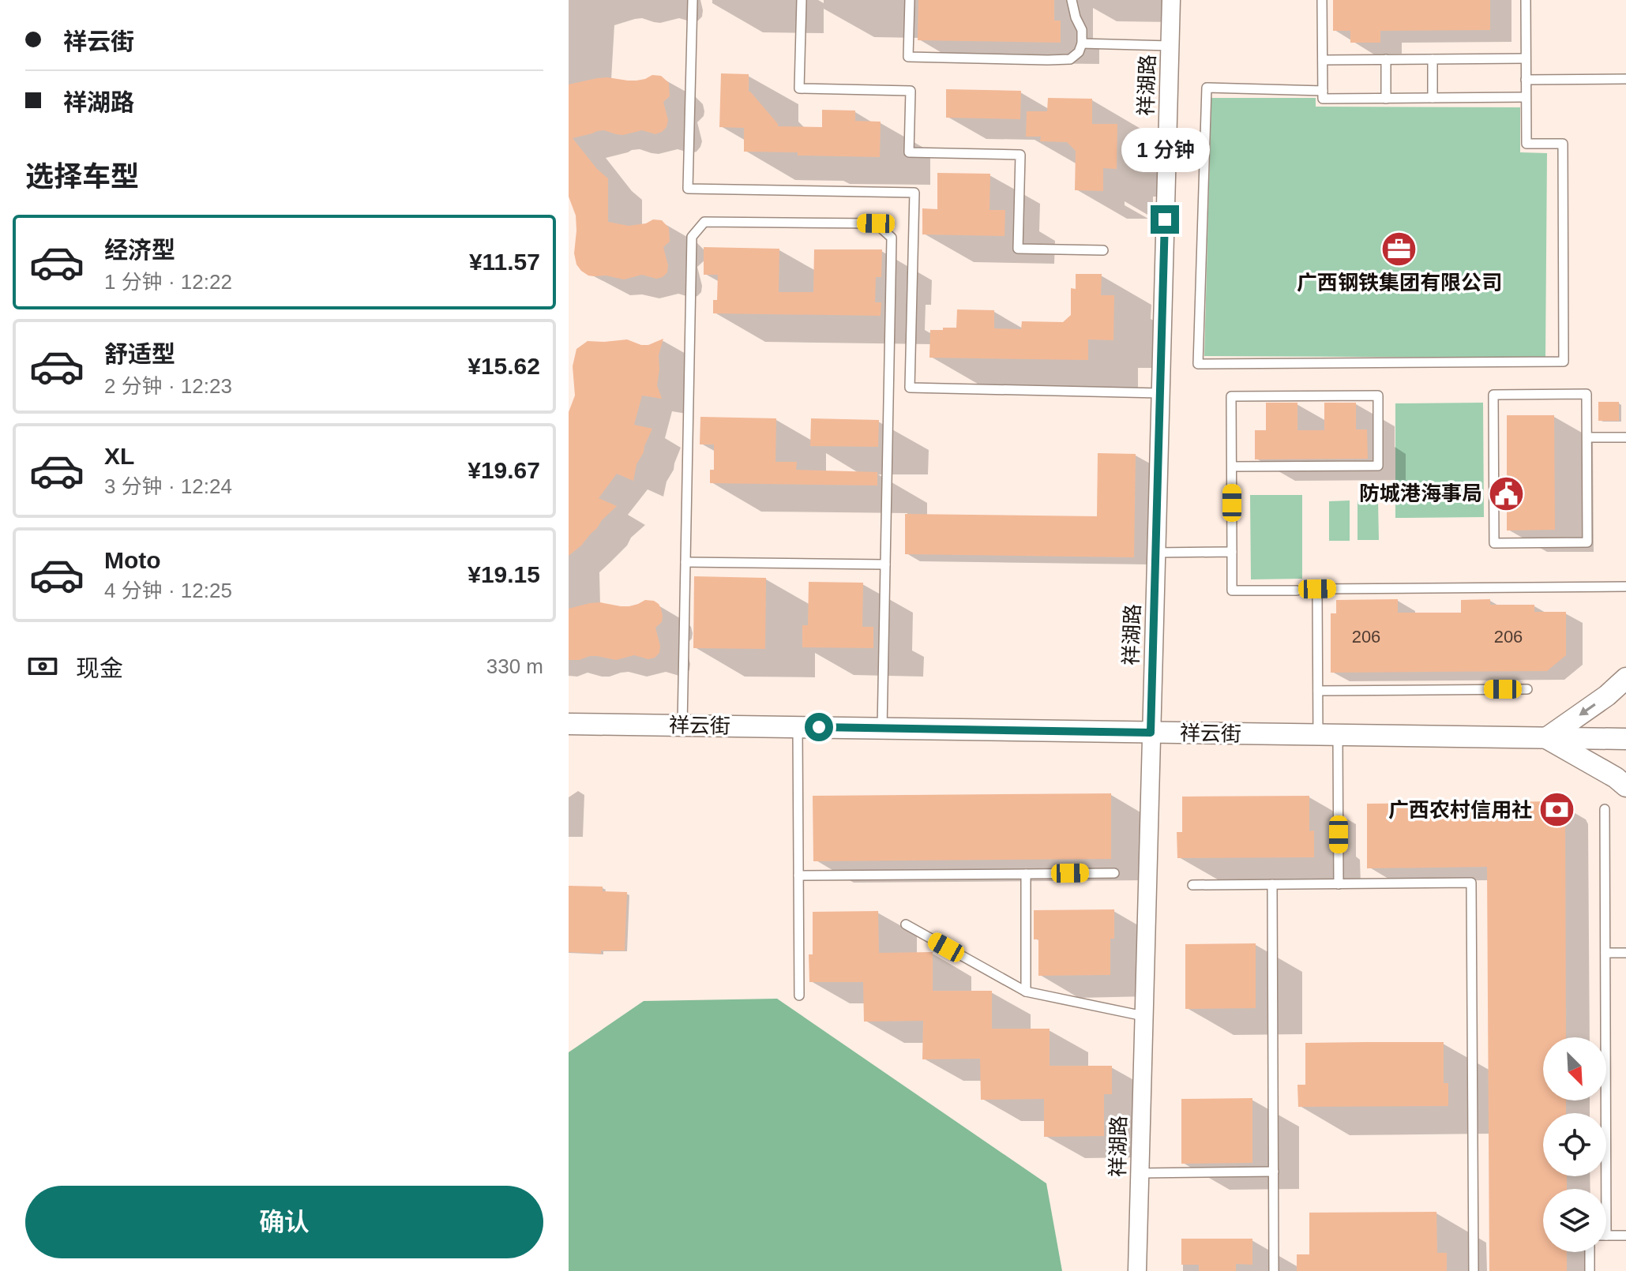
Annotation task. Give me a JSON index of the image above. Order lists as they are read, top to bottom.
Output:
{
  "streets": {
    "street": ["祥湖路", "祥云街"]
  },
  "crossings": [
    ["祥湖路", "祥云街"]
  ],
  "places": {
    "office": ["广西钢铁集团有限公司"],
    "public building": ["防城港海事局"],
    "bank": ["广西农村信用社"]
  },
  "house_numbers": ["206", "206"],
  "north": "bottom right",
  "page": {
    "banner": ["祥云街", "祥湖路"],
    "bubble": "1 分钟",
    "heading": "选择车型",
    "list": [
      {
        "name": "经济型",
        "note": "1 分钟 · 12:22",
        "value": "¥11.57"
      },
      {
        "name": "舒适型",
        "note": "2 分钟 · 12:23",
        "value": "¥15.62"
      },
      {
        "name": "XL",
        "note": "3 分钟 · 12:24",
        "value": "¥19.67"
      },
      {
        "name": "Moto",
        "note": "4 分钟 · 12:25",
        "value": "¥19.15"
      }
    ],
    "pay": ["现金", "330 m"],
    "buttons": "确认"
  }
}
